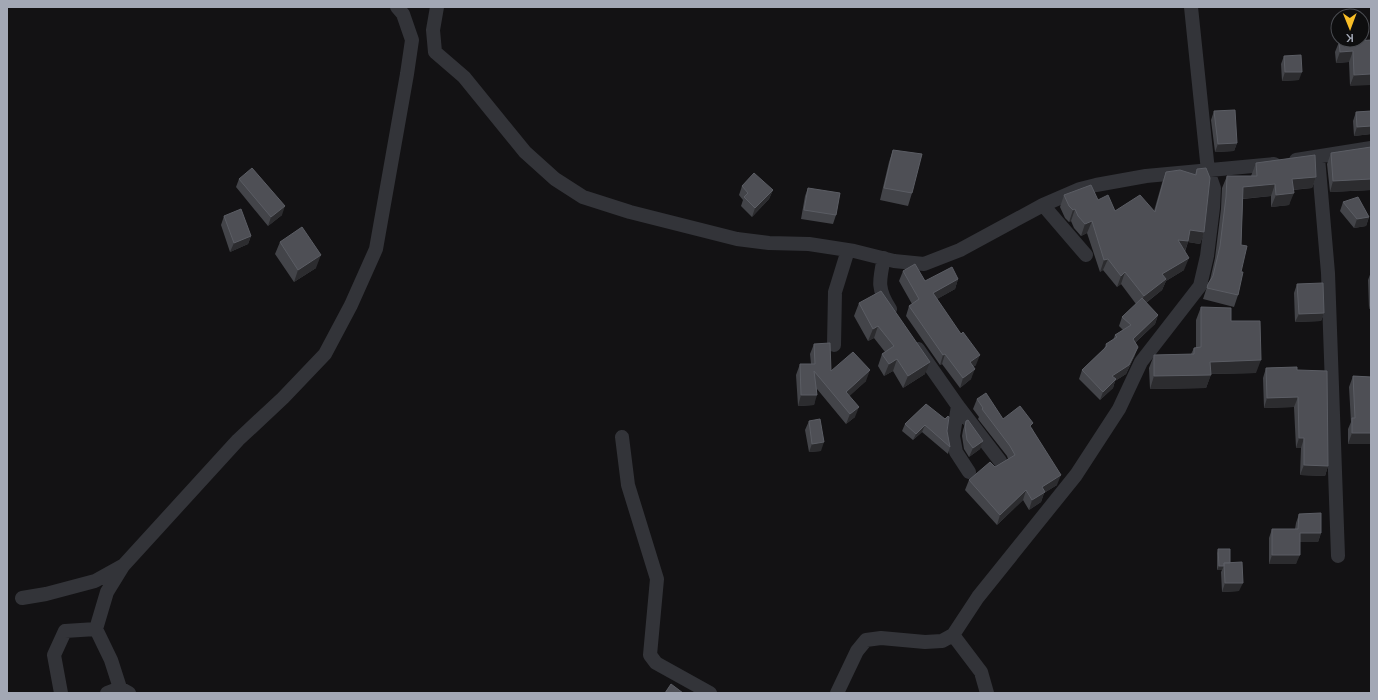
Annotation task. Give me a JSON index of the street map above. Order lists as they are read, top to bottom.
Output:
{
  "north": "bottom"
}
